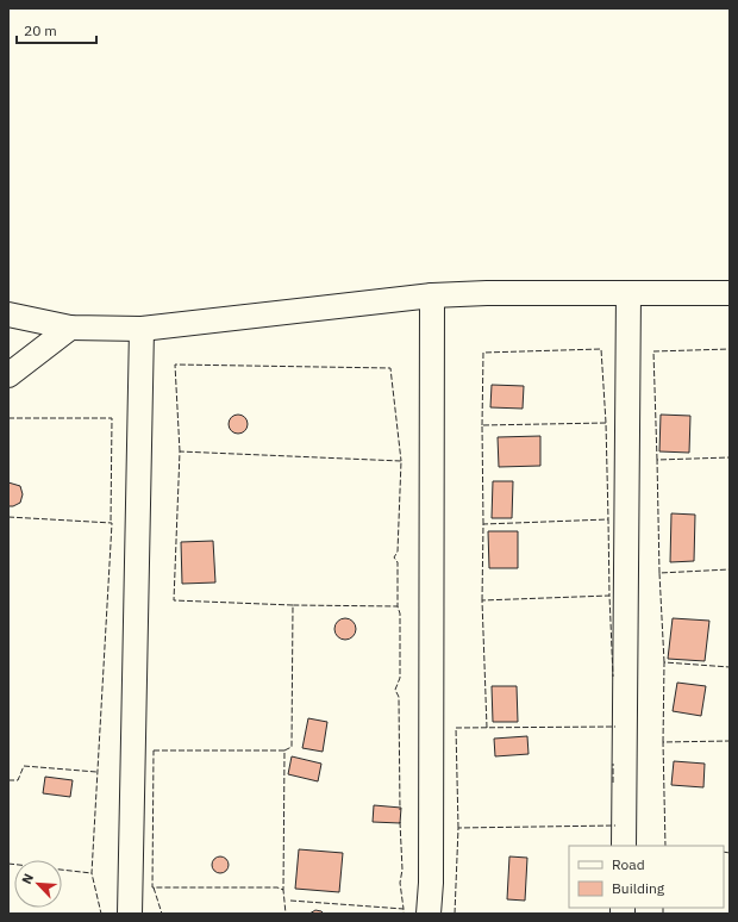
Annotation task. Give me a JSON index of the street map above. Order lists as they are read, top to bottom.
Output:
{
  "legend": ["Road", "Building"],
  "scale_bar": "20 m",
  "north": "top left"
}
